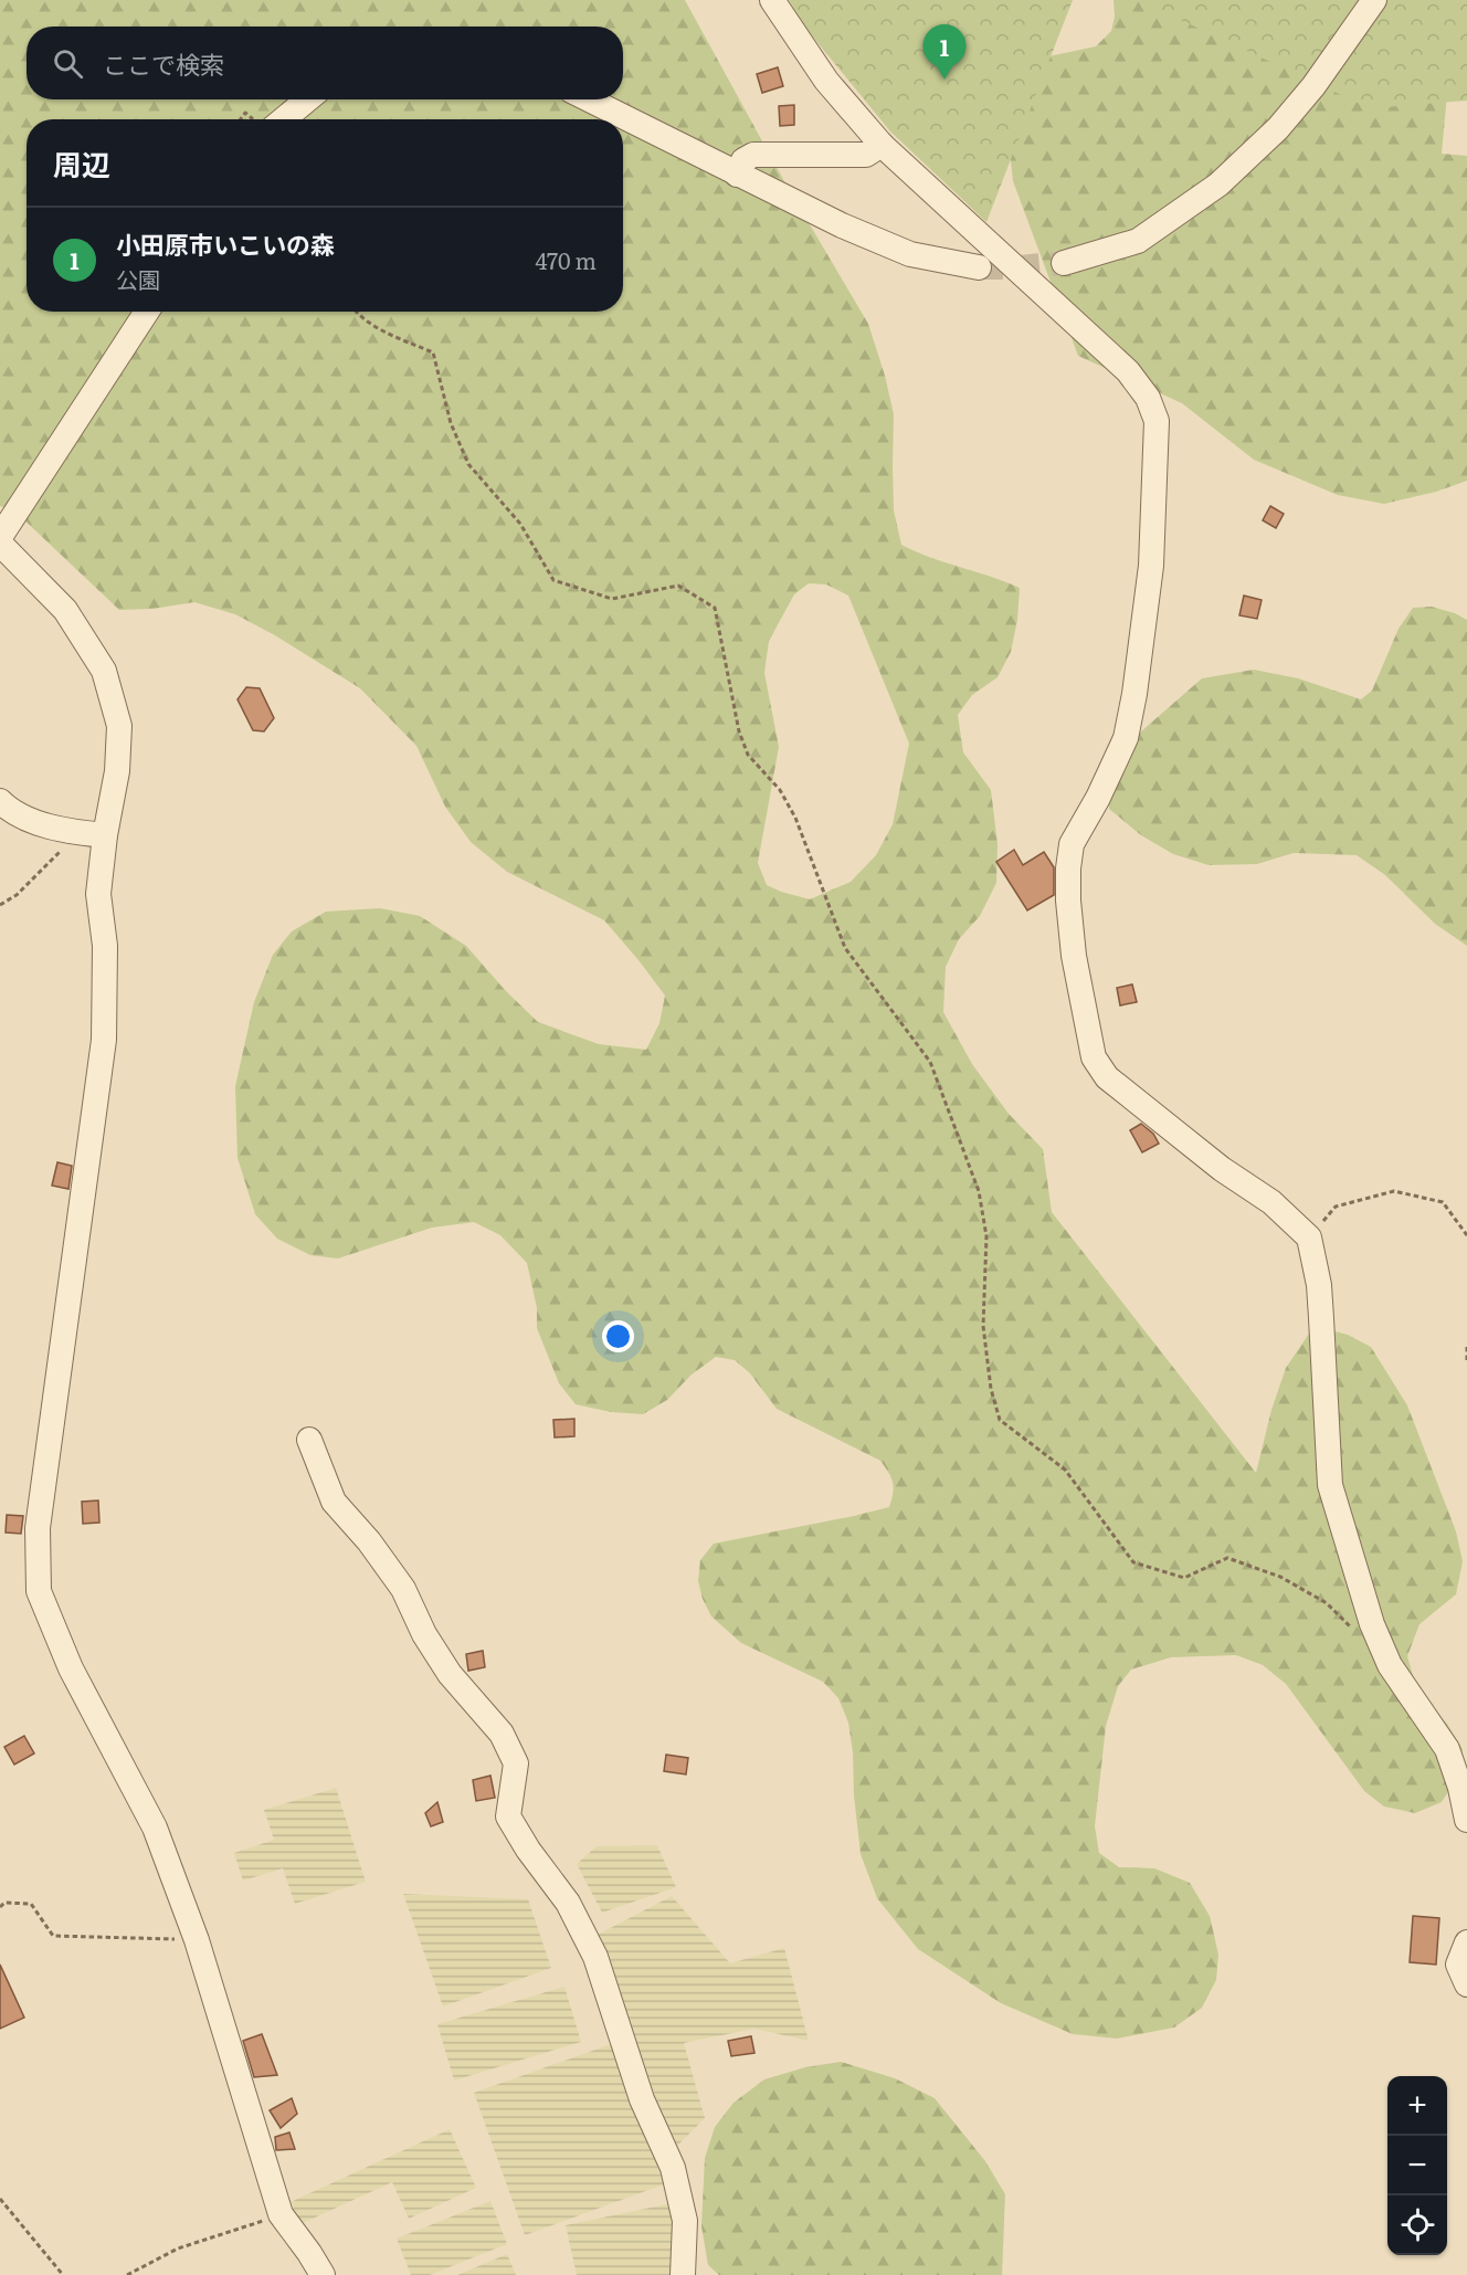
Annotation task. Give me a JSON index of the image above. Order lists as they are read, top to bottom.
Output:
{
  "page": {
    "pins": "1",
    "search": "ここで検索",
    "heading": "周辺",
    "list": [
      {
        "mark": "1",
        "name": "小田原市いこいの森",
        "note": "公園",
        "value": "470 m"
      }
    ],
    "map_buttons": ["+", "−"]
  }
}
